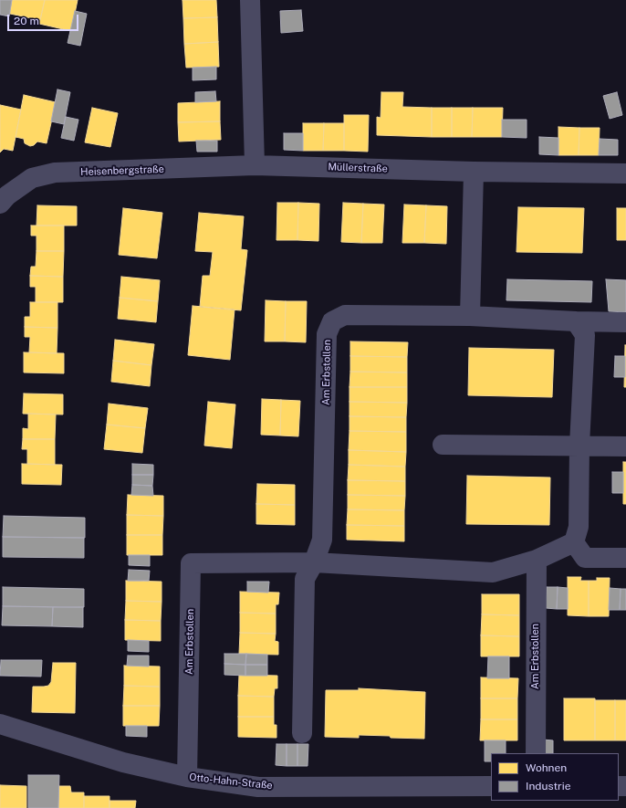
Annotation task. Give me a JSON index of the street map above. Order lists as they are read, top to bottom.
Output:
{
  "streets": {
    "street": [
      "Müllerstraße",
      "Heisenbergstraße",
      "Am Erbstollen",
      "Otto-Hahn-Straße"
    ]
  },
  "crossings": [
    ["Müllerstraße", "Heisenbergstraße"],
    ["Am Erbstollen", "Otto-Hahn-Straße"]
  ],
  "legend": ["Wohnen", "Industrie"],
  "scale_bar": "20 m"
}
